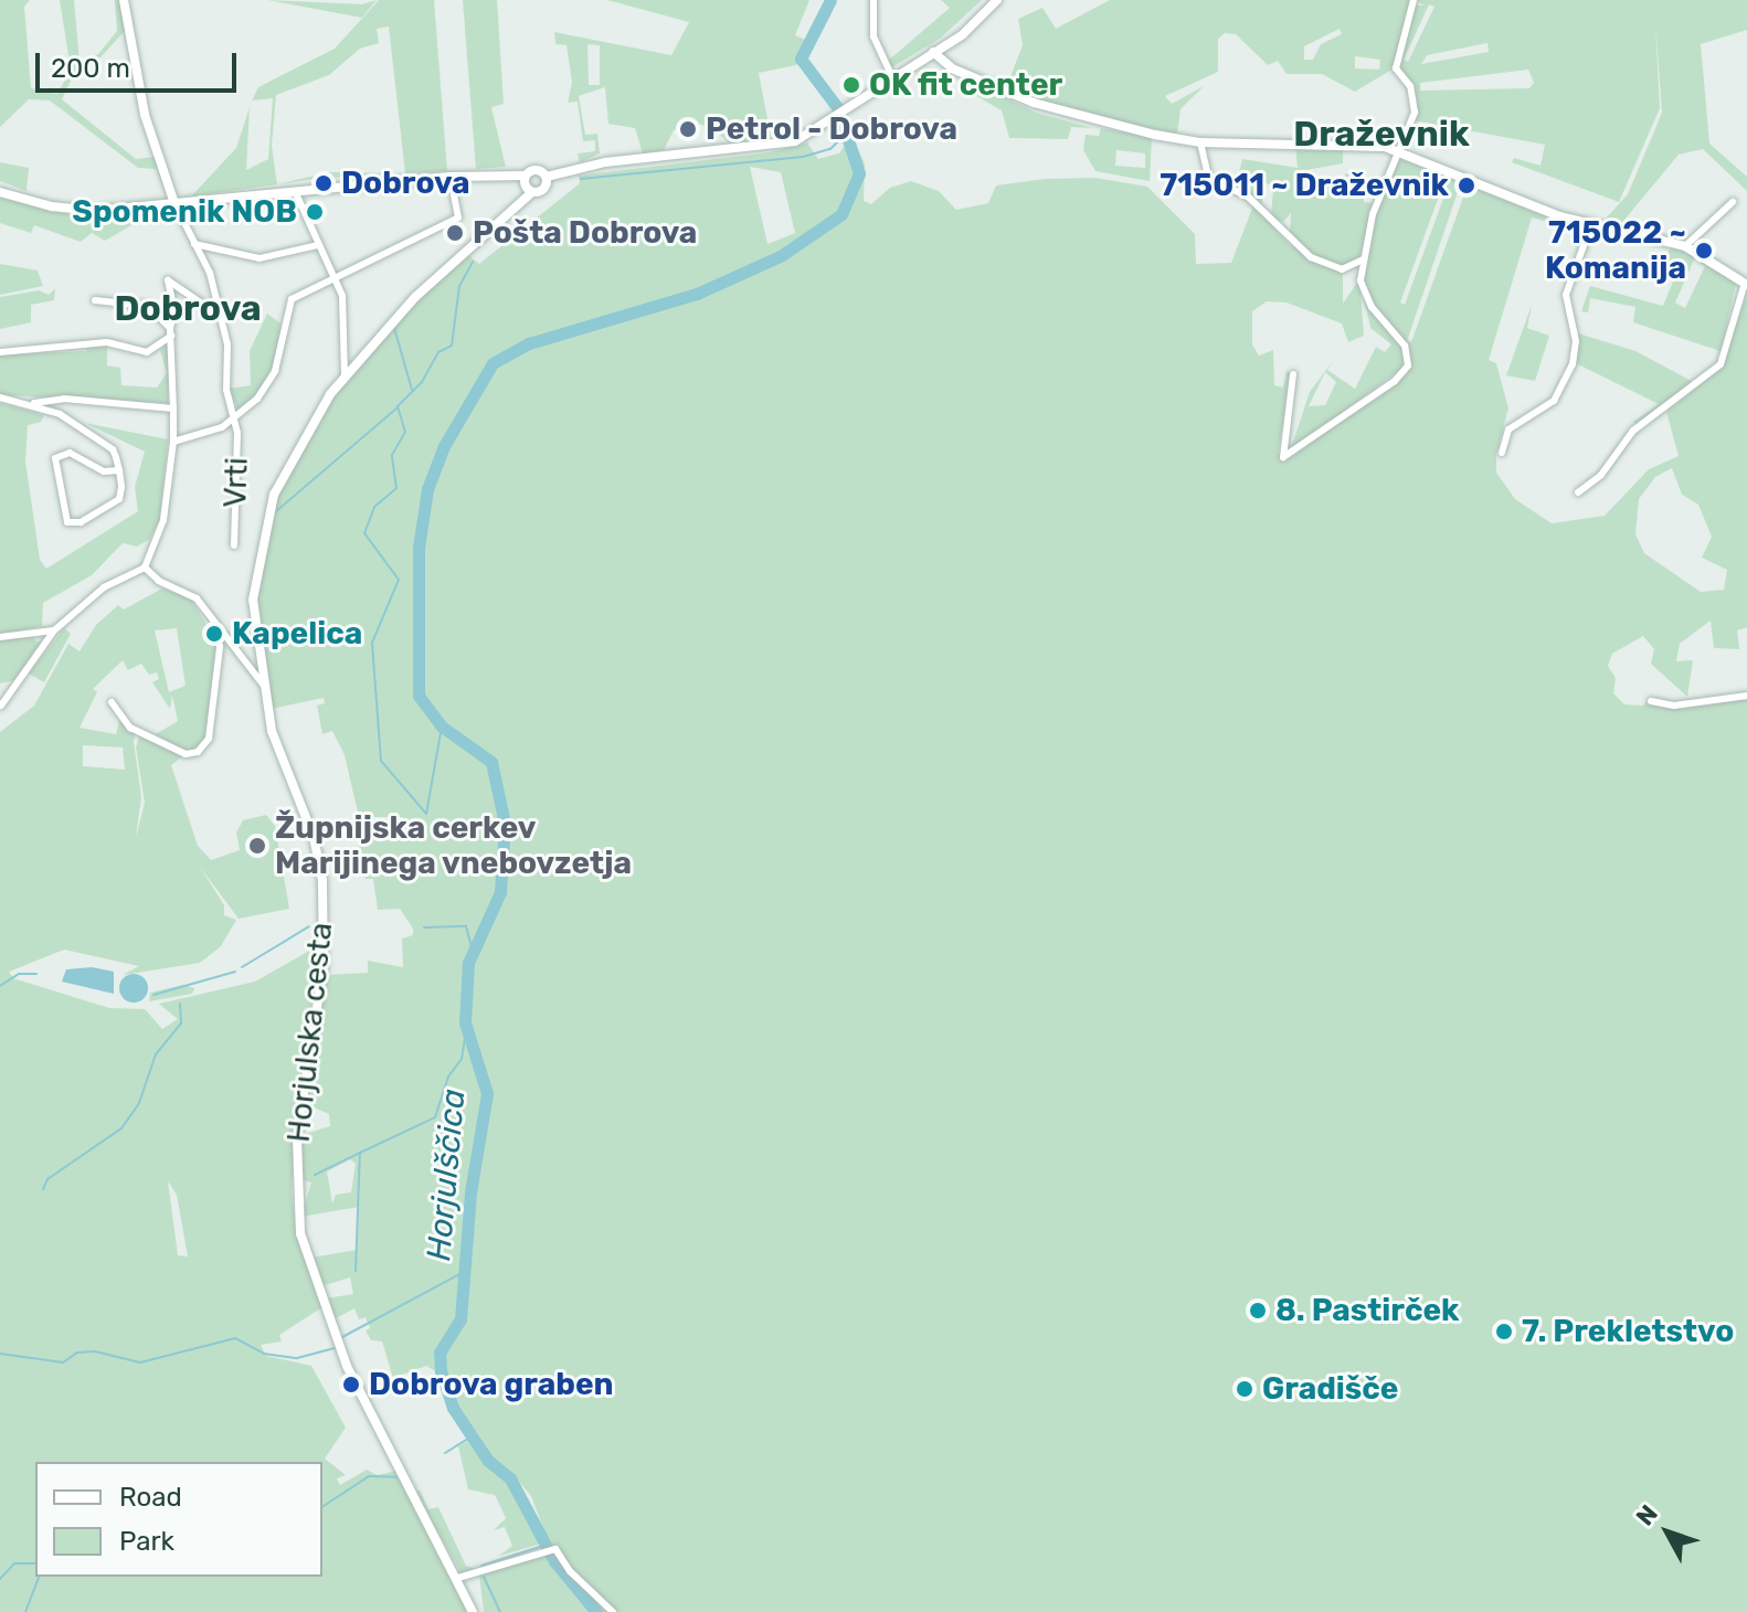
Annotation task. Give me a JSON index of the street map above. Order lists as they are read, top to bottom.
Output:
{
  "streets": {
    "street": ["Vrti", "Horjulska cesta"]
  },
  "districts": ["Draževnik", "Dobrova"],
  "water": ["Horjulščica"],
  "places": [
    "OK fit center",
    "Petrol - Dobrova",
    "Dobrova",
    "715011 ~ Draževnik",
    "Spomenik NOB",
    "Pošta Dobrova",
    "715022 ~ Komanija",
    "Kapelica",
    "Župnijska cerkev Marijinega vnebovzetja",
    "8. Pastirček",
    "7. Prekletstvo",
    "Dobrova graben",
    "Gradišče"
  ],
  "legend": ["Road", "Park"],
  "scale_bar": "200 m",
  "north": "top left"
}
